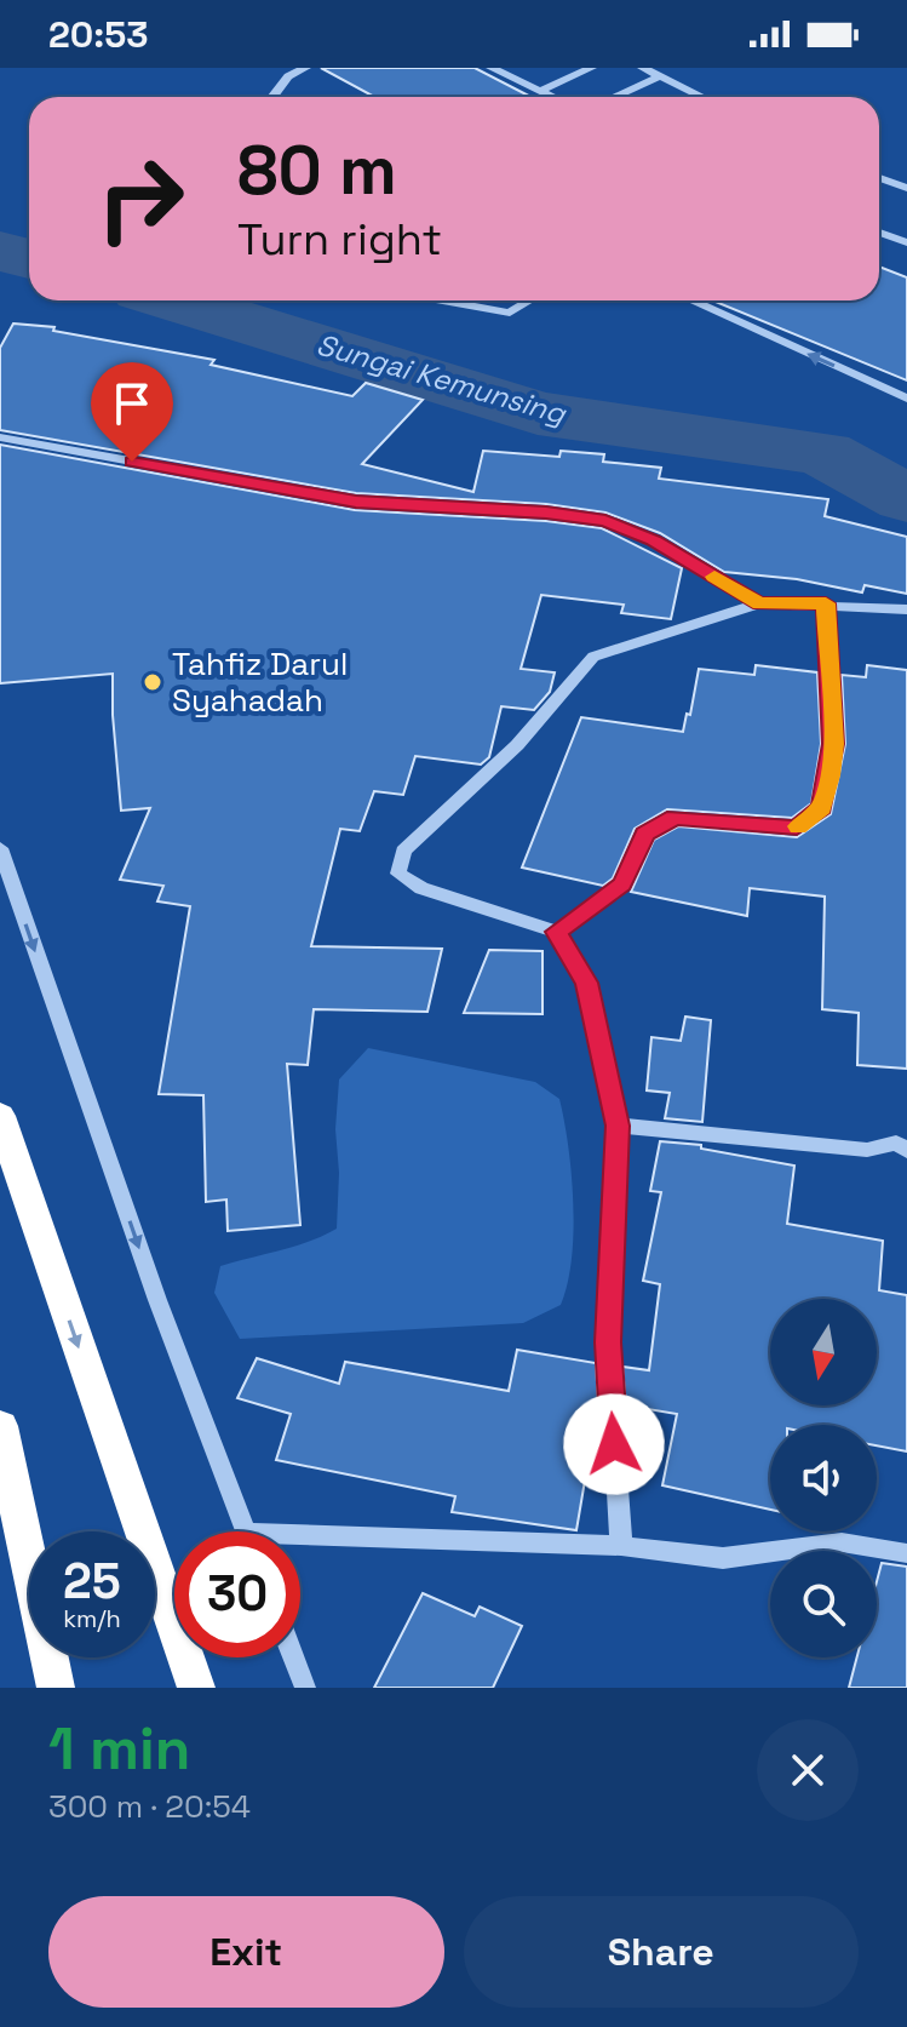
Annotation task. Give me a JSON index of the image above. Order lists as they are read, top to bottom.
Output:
{
  "water": ["Sungai Kemunsing"],
  "places": ["Tahfiz Darul Syahadah"],
  "north": "bottom",
  "page": {
    "status": "20:53",
    "turn": ["80 m", "Turn right"],
    "speed": "25 km/h",
    "limit": "30",
    "heading": ["1 min", "300 m · 20:54"],
    "buttons": ["Exit", "Share"]
  }
}
